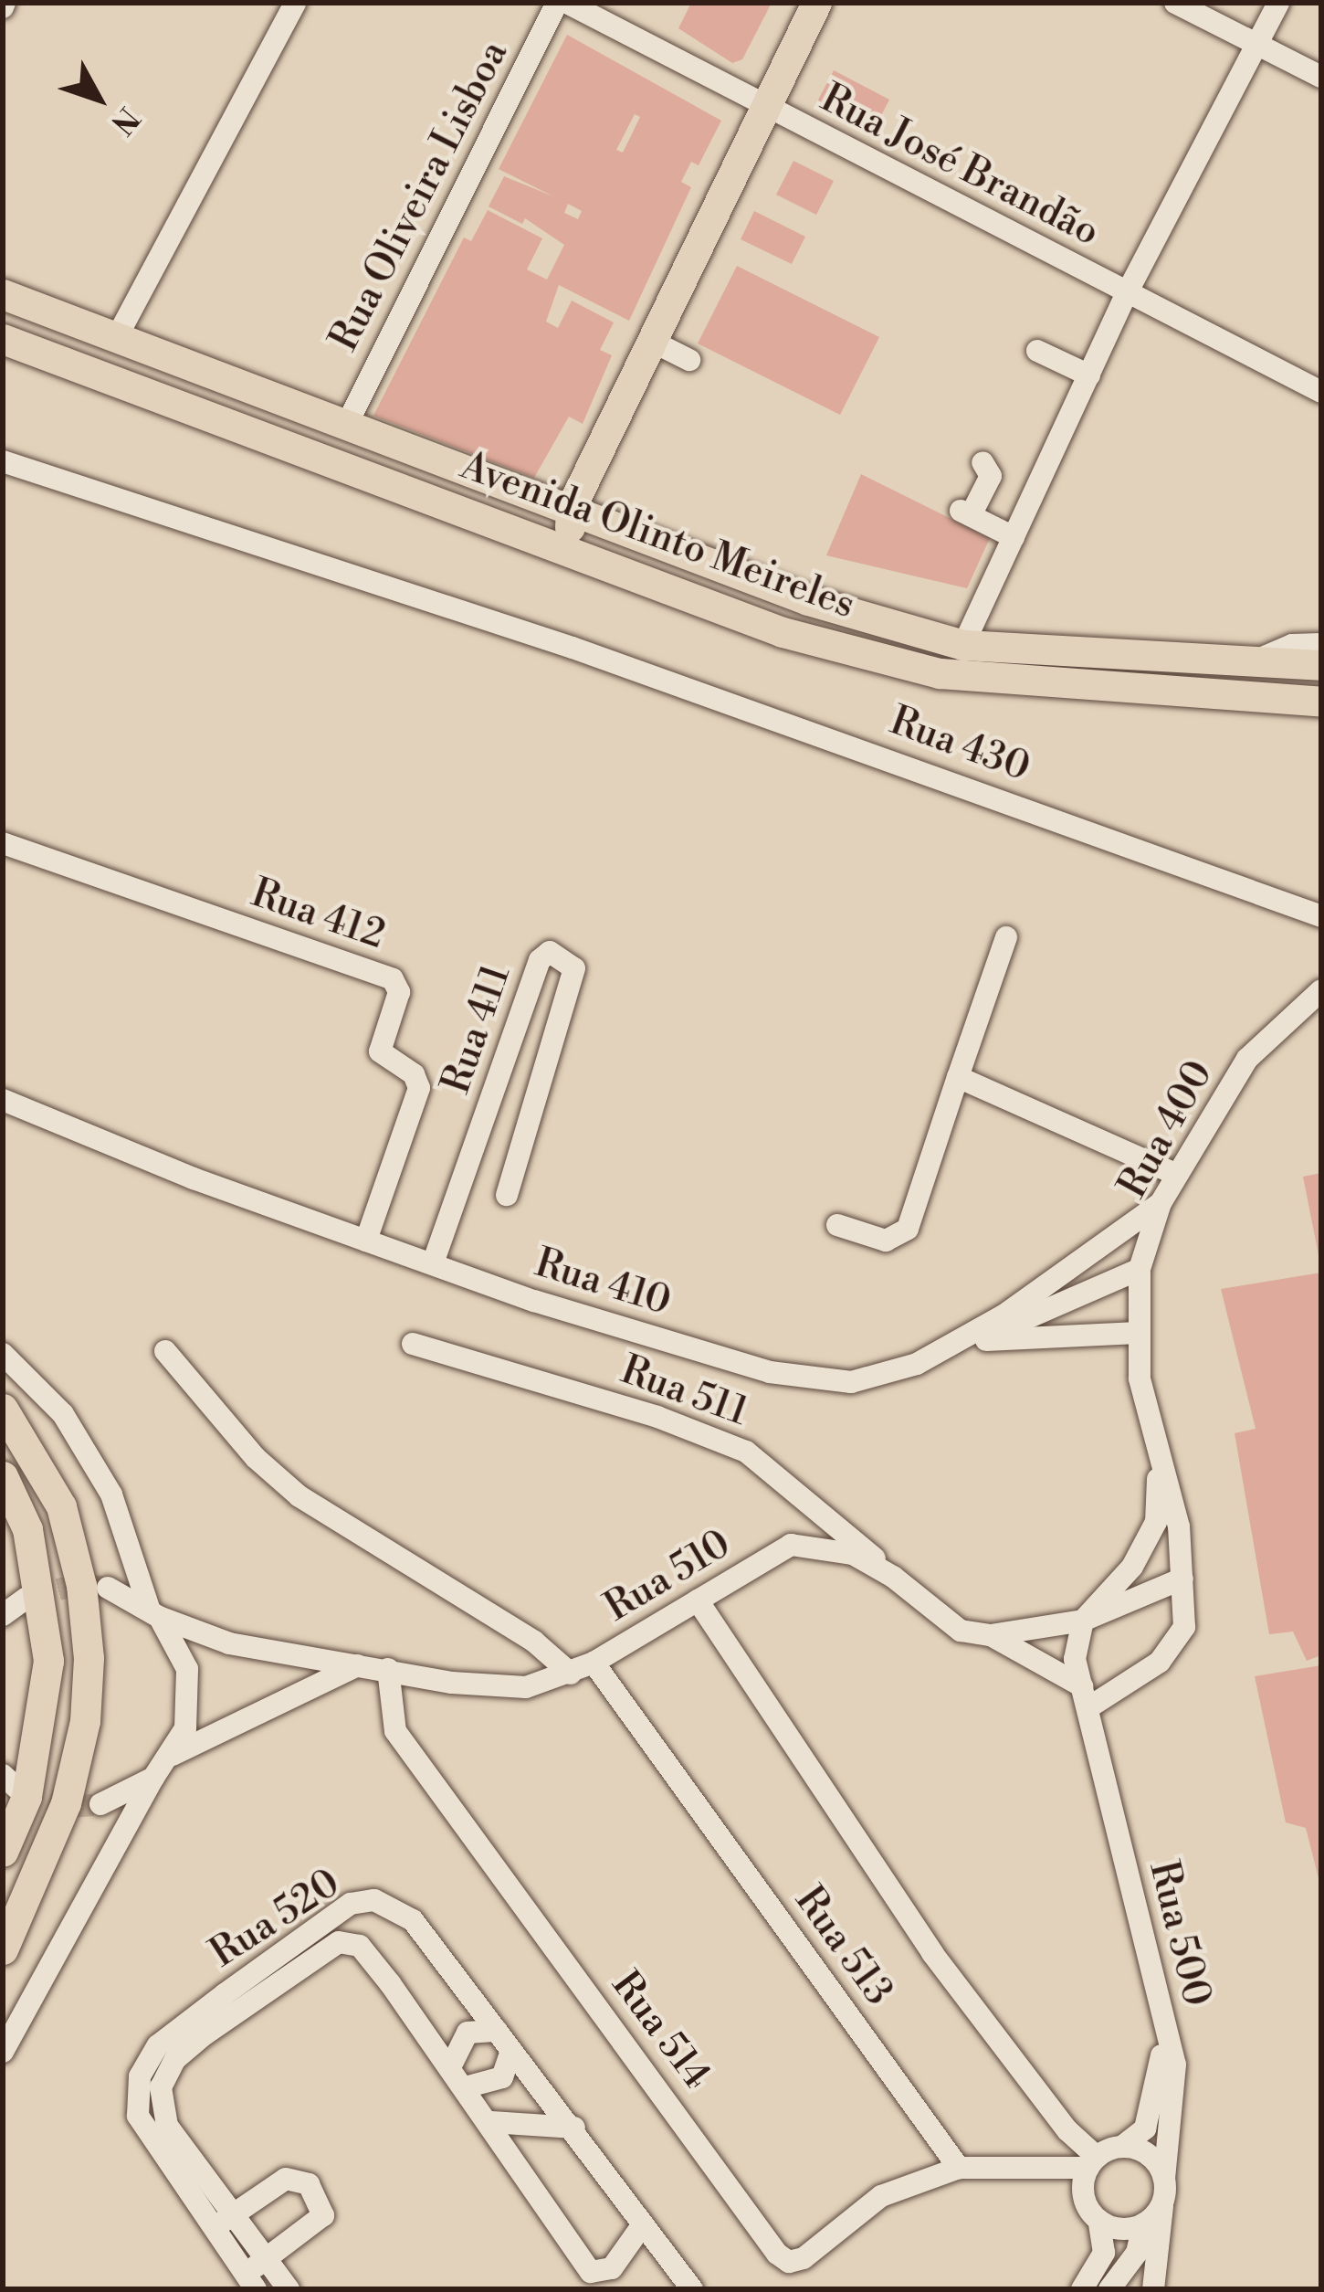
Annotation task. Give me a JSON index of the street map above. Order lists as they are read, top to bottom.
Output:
{
  "streets": {
    "main road": ["Avenida Olinto Meireles"],
    "street": [
      "Rua José Brandão",
      "Rua Oliveira Lisboa",
      "Rua 430",
      "Rua 412",
      "Rua 411",
      "Rua 400",
      "Rua 410",
      "Rua 511",
      "Rua 510",
      "Rua 520",
      "Rua 500",
      "Rua 513",
      "Rua 514"
    ]
  },
  "crossings": [
    ["Rua Oliveira Lisboa", "Avenida Olinto Meireles"],
    ["Rua 412", "Rua 410"],
    ["Rua 411", "Rua 410"],
    ["Rua 400", "Rua 410"],
    ["Rua 511", "Rua 510"],
    ["Rua 510", "Rua 500"],
    ["Rua 510", "Rua 513"],
    ["Rua 510", "Rua 514"],
    ["Rua 513", "Rua 514"]
  ],
  "north": "bottom right"
}
